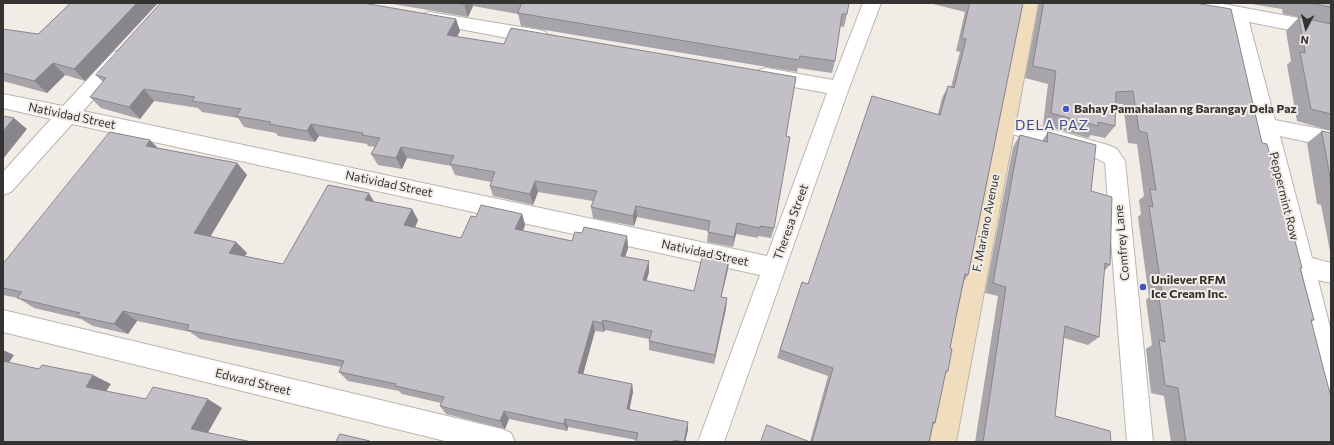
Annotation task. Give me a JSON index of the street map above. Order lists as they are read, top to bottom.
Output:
{
  "streets": {
    "street": [
      "Natividad Street",
      "Peppermint Row",
      "Theresa Street",
      "F. Mariano Avenue",
      "Comfrey Lane",
      "Edward Street"
    ]
  },
  "crossings": [
    ["Natividad Street", "Theresa Street"],
    ["F. Mariano Avenue", "Comfrey Lane"]
  ],
  "districts": ["DELA PAZ"],
  "places": ["Bahay Pamahalaan ng Barangay Dela Paz", "Unilever RFM Ice Cream Inc."],
  "north": "bottom"
}
